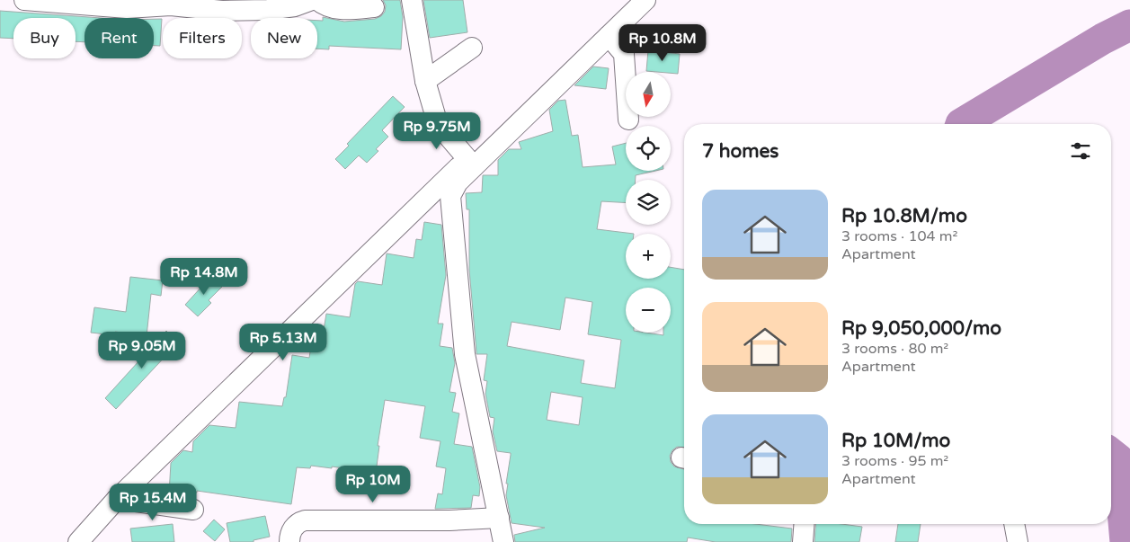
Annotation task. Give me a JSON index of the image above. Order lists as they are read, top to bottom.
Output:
{
  "north": "bottom",
  "page": {
    "chip": [
      "Buy",
      "Rent",
      "Filters",
      "New"
    ],
    "price": [
      "Rp 10.8M",
      "Rp 9.75M",
      "Rp 14.8M",
      "Rp 5.13M",
      "Rp 9.05M",
      "Rp 10M",
      "Rp 15.4M"
    ],
    "map_buttons": ["+", "−"],
    "heading": "7 homes",
    "list": [
      {
        "name": "Rp 10.8M/mo",
        "note": "3 rooms · 104 m² · Apartment"
      },
      {
        "name": "Rp 9,050,000/mo",
        "note": "3 rooms · 80 m² · Apartment"
      },
      {
        "name": "Rp 10M/mo",
        "note": "3 rooms · 95 m² · Apartment"
      }
    ]
  }
}
